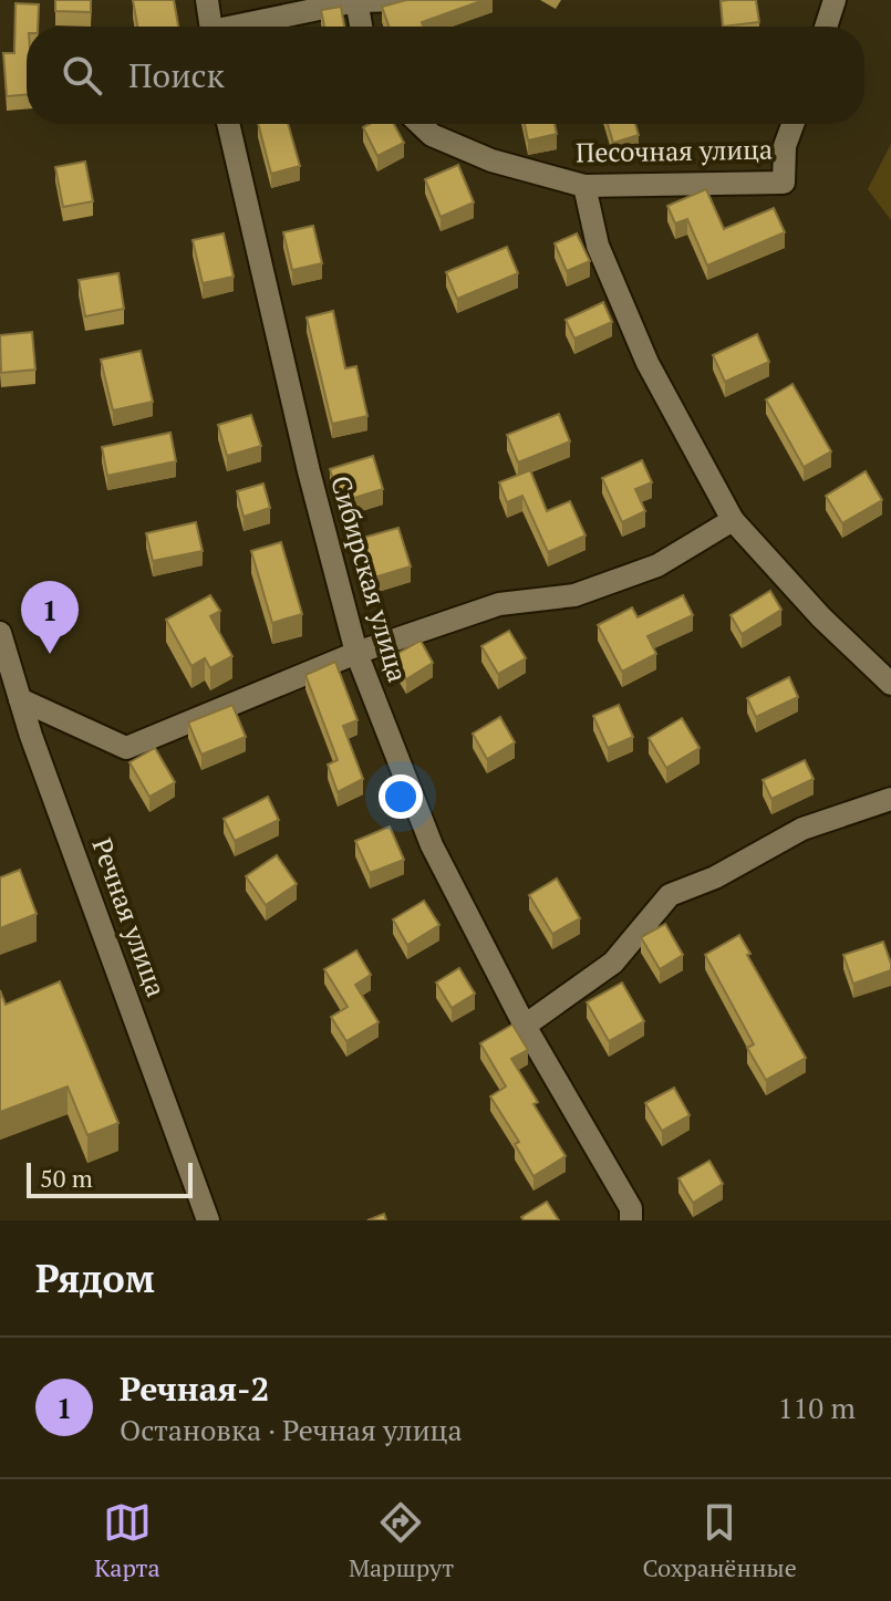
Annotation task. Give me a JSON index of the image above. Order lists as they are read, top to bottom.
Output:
{
  "streets": {
    "street": ["Песочная улица", "Сибирская улица", "Речная улица"]
  },
  "scale_bar": "50 m",
  "page": {
    "search": "Поиск",
    "pins": "1",
    "scale": "50 m",
    "heading": "Рядом",
    "list": [
      {
        "mark": "1",
        "name": "Речная-2",
        "note": "Остановка · Речная улица",
        "value": "110 m"
      }
    ],
    "nav": ["Карта", "Маршрут", "Сохранённые"]
  }
}
